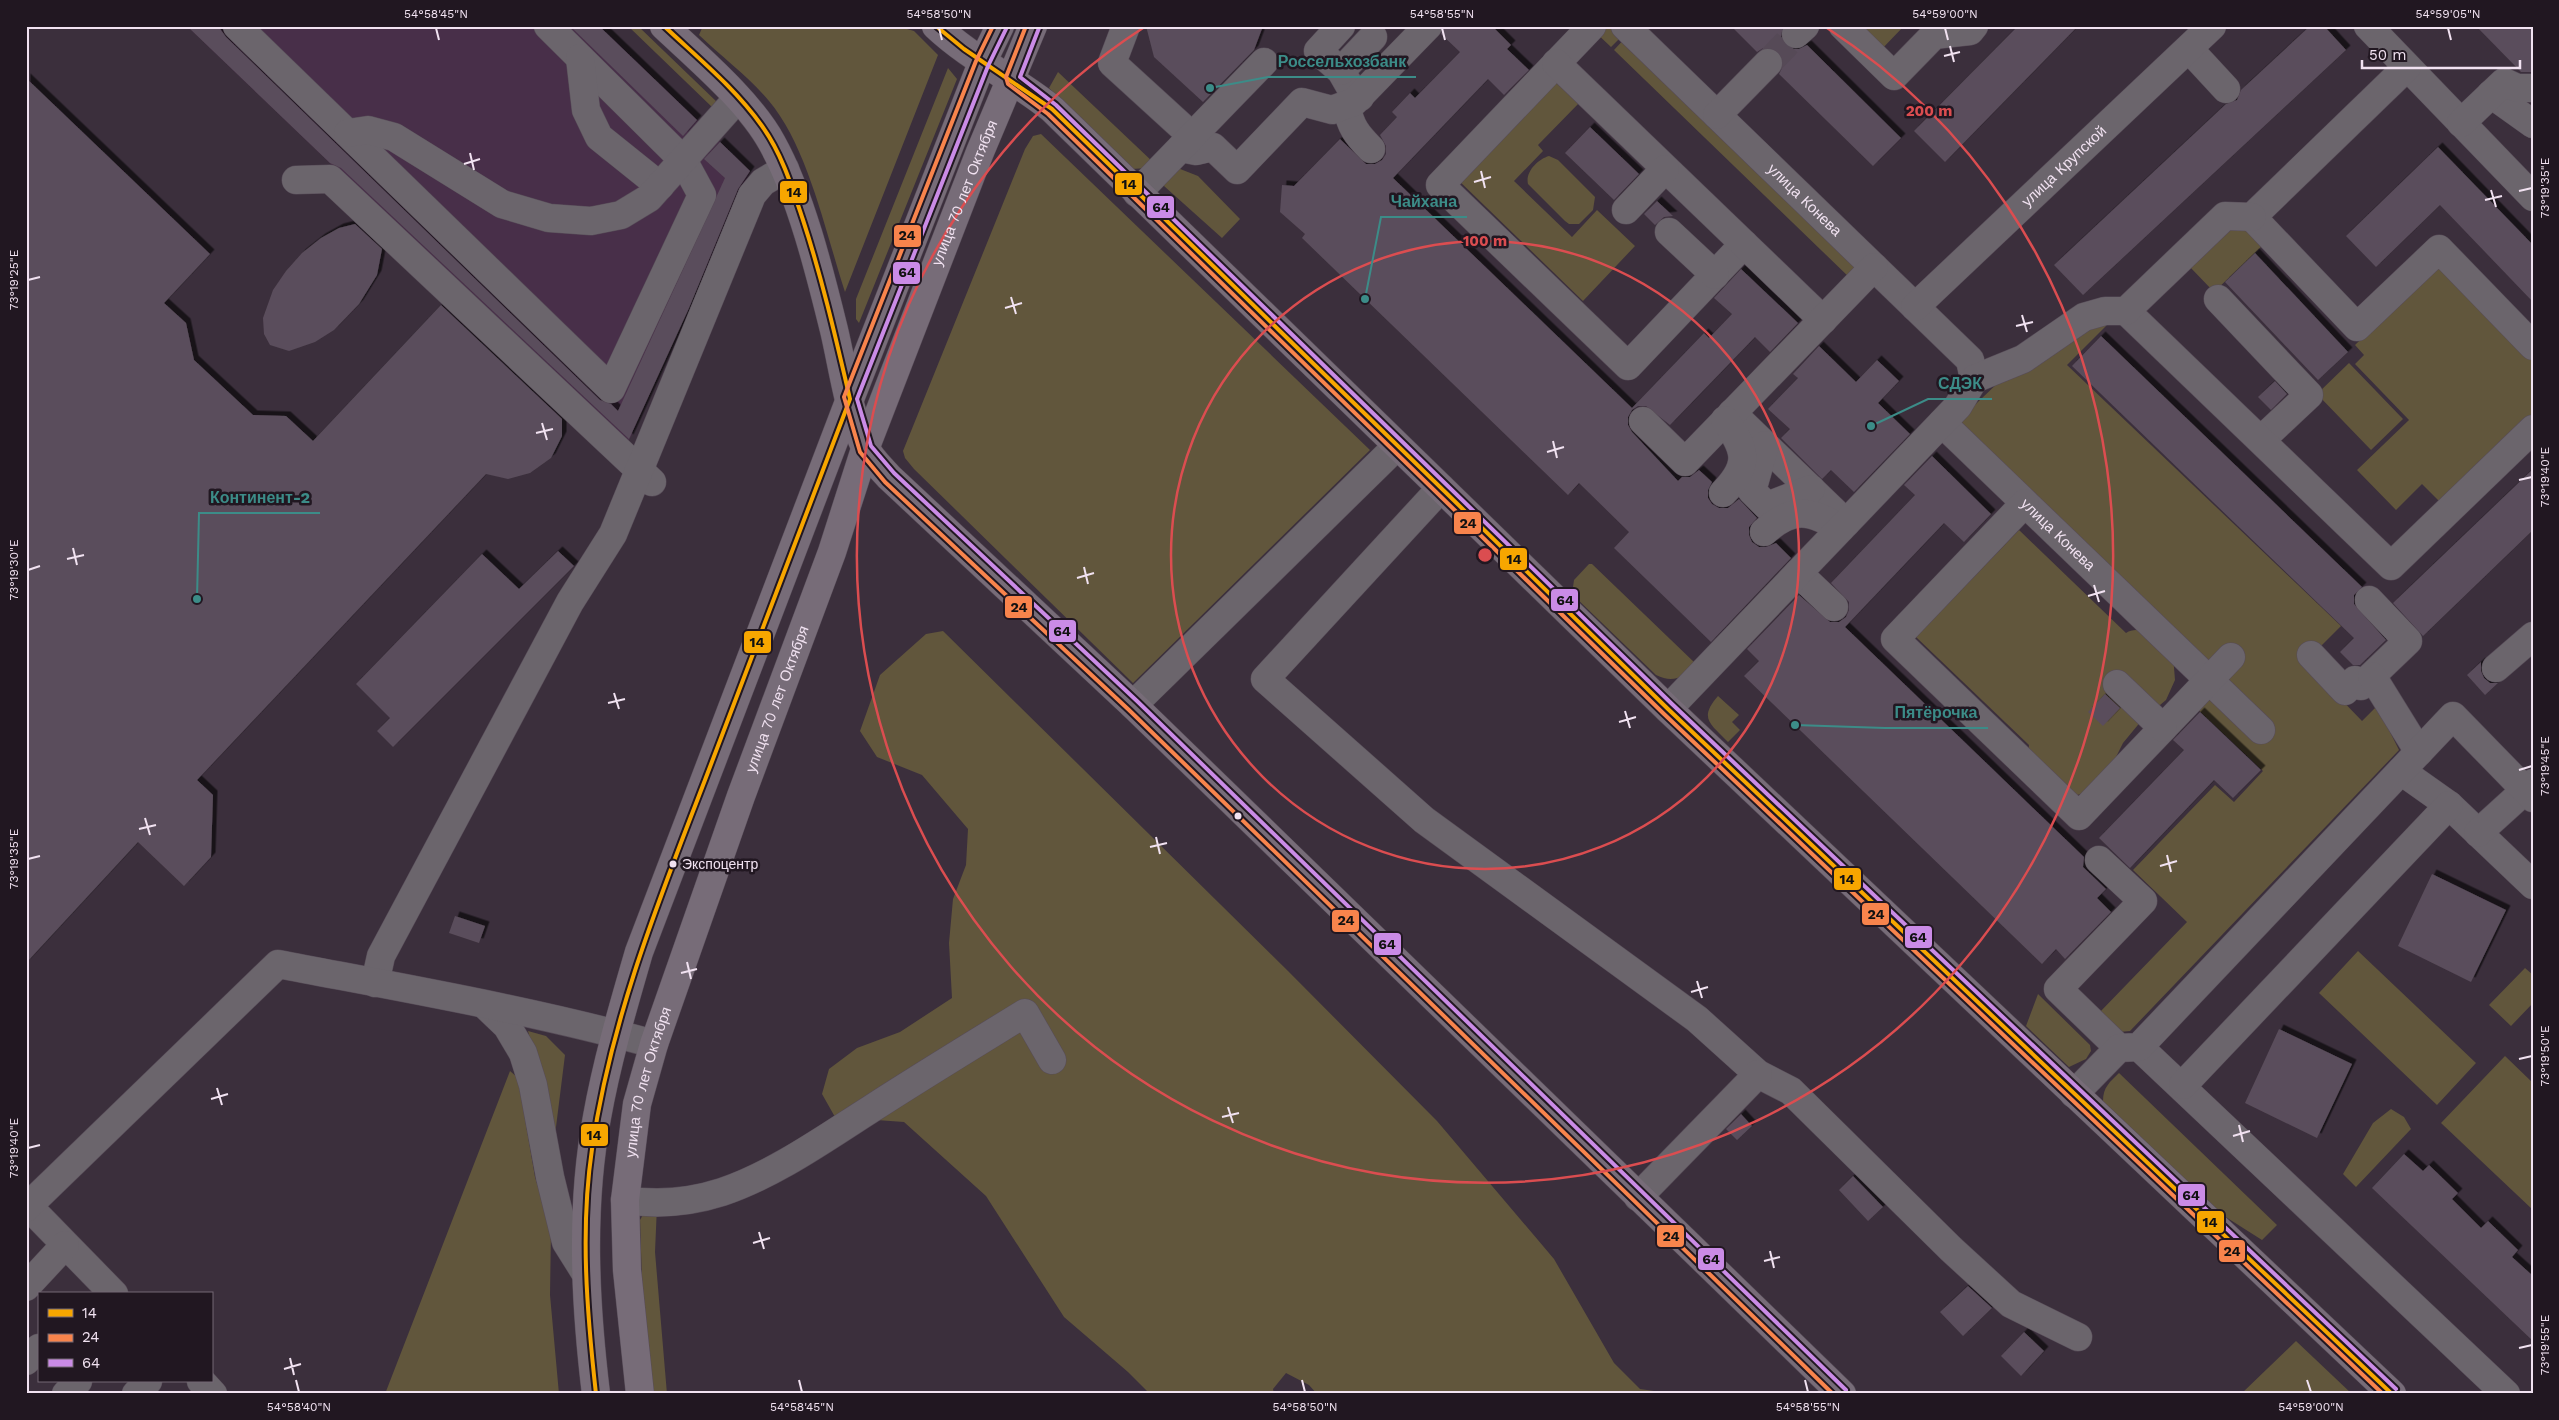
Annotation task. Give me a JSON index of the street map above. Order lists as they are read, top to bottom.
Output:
{
  "streets": {
    "main road": ["улица 70 лет Октября"],
    "street": ["улица Крупской", "улица Конева"]
  },
  "crossings": [
    ["улица Крупской", "улица Конева"]
  ],
  "places": [
    "Россельхозбанк",
    "Чайхана",
    "СДЭК",
    "Континент-2",
    "Пятёрочка",
    "Экспоцентр"
  ],
  "lines": ["transit line 14", "transit line 24", "transit line 64"],
  "legend": ["14", "24", "64"],
  "scale_bar": "50 m",
  "coordinates": [
    "54°58'45\"N",
    "54°58'50\"N",
    "54°58'55\"N",
    "54°59'00\"N",
    "54°59'05\"N",
    "73°19'35\"E",
    "73°19'25\"E",
    "73°19'40\"E",
    "73°19'30\"E",
    "73°19'45\"E",
    "73°19'50\"E",
    "73°19'55\"E",
    "54°58'40\"N"
  ],
  "rings": ["200 m", "100 m"]
}
